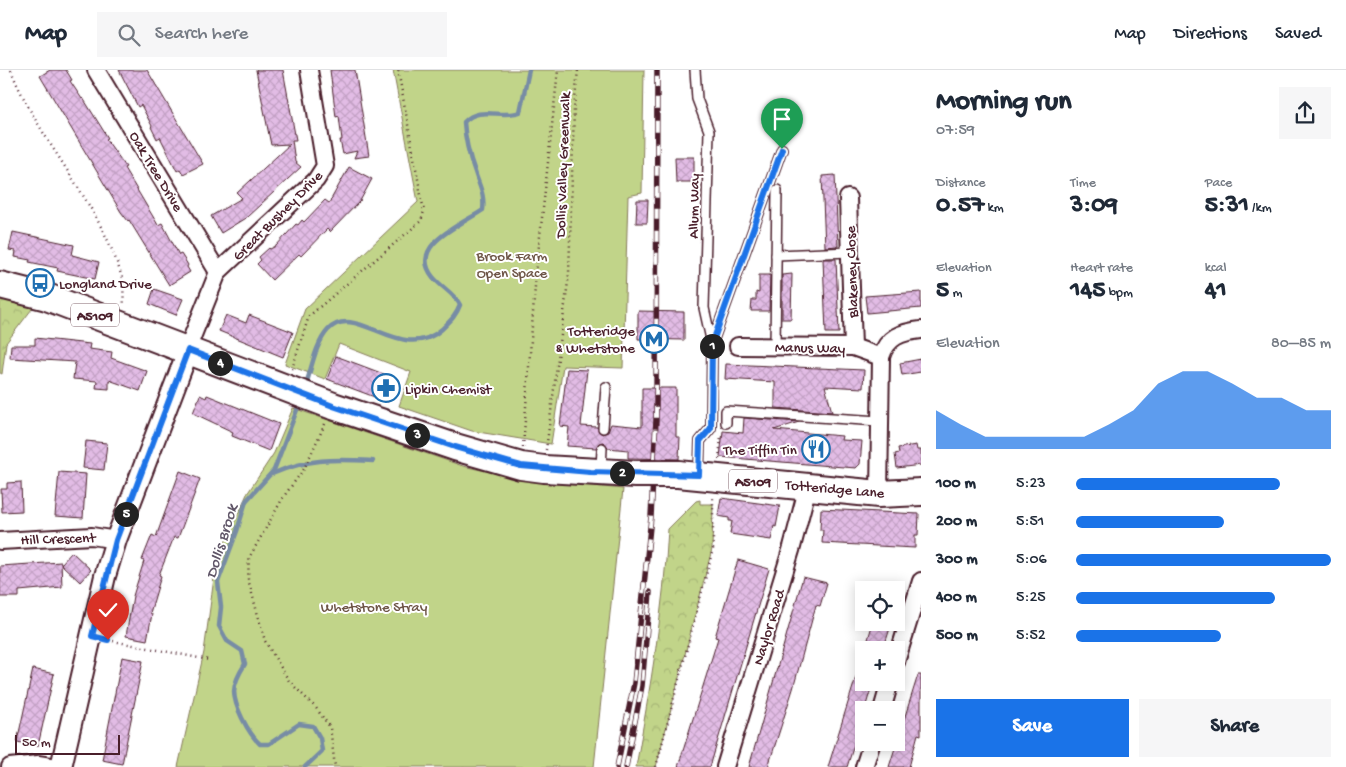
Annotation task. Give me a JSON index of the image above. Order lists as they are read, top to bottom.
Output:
{
  "streets": {
    "main road": ["A5109", "Totteridge Lane"],
    "street": [
      "Oak Tree Drive",
      "Great Bushey Drive",
      "Blakeney Close",
      "Manus Way",
      "Hill Crescent",
      "Naylor Road"
    ],
    "lane": ["Allum Way"],
    "path": ["Dollis Valley Greenwalk"]
  },
  "crossings": [
    ["Dollis Valley Greenwalk", "Totteridge Lane"],
    ["Oak Tree Drive", "Great Bushey Drive"],
    ["Allum Way", "Totteridge Lane"],
    ["Great Bushey Drive", "Totteridge Lane"],
    ["Blakeney Close", "Manus Way"],
    ["Totteridge Lane", "Naylor Road"]
  ],
  "water": ["Dollis Brook"],
  "parks": ["Brook Farm Open Space", "Whetstone Stray"],
  "places": {
    "bus stop": ["Longland Drive"],
    "metro station": ["Totteridge & Whetstone"],
    "pharmacy": ["Lipkin Chemist"],
    "restaurant": ["The Tiffin Tin"]
  },
  "scale_bar": "50 m",
  "page": {
    "header": "Map",
    "search": "Search here",
    "nav": ["Map", "Directions", "Saved"],
    "heading": ["Morning run", "07:59"],
    "stats": [
      ["Distance", "0.57 km"],
      ["Time", "3:09"],
      ["Pace", "5:31 /km"],
      ["Elevation", "5 m"],
      ["Heart rate", "145 bpm"],
      ["kcal", "41"]
    ],
    "chart": ["Elevation", "80–85 m"],
    "pins": [
      "1",
      "4",
      "3",
      "2",
      "5"
    ],
    "list": [
      {
        "name": "100 m",
        "note": "5:23"
      },
      {
        "name": "200 m",
        "note": "5:51"
      },
      {
        "name": "300 m",
        "note": "5:06"
      },
      {
        "name": "400 m",
        "note": "5:25"
      },
      {
        "name": "500 m",
        "note": "5:52"
      }
    ],
    "map_buttons": ["+", "−"],
    "buttons": ["Save", "Share"],
    "scale": "50 m"
  }
}
